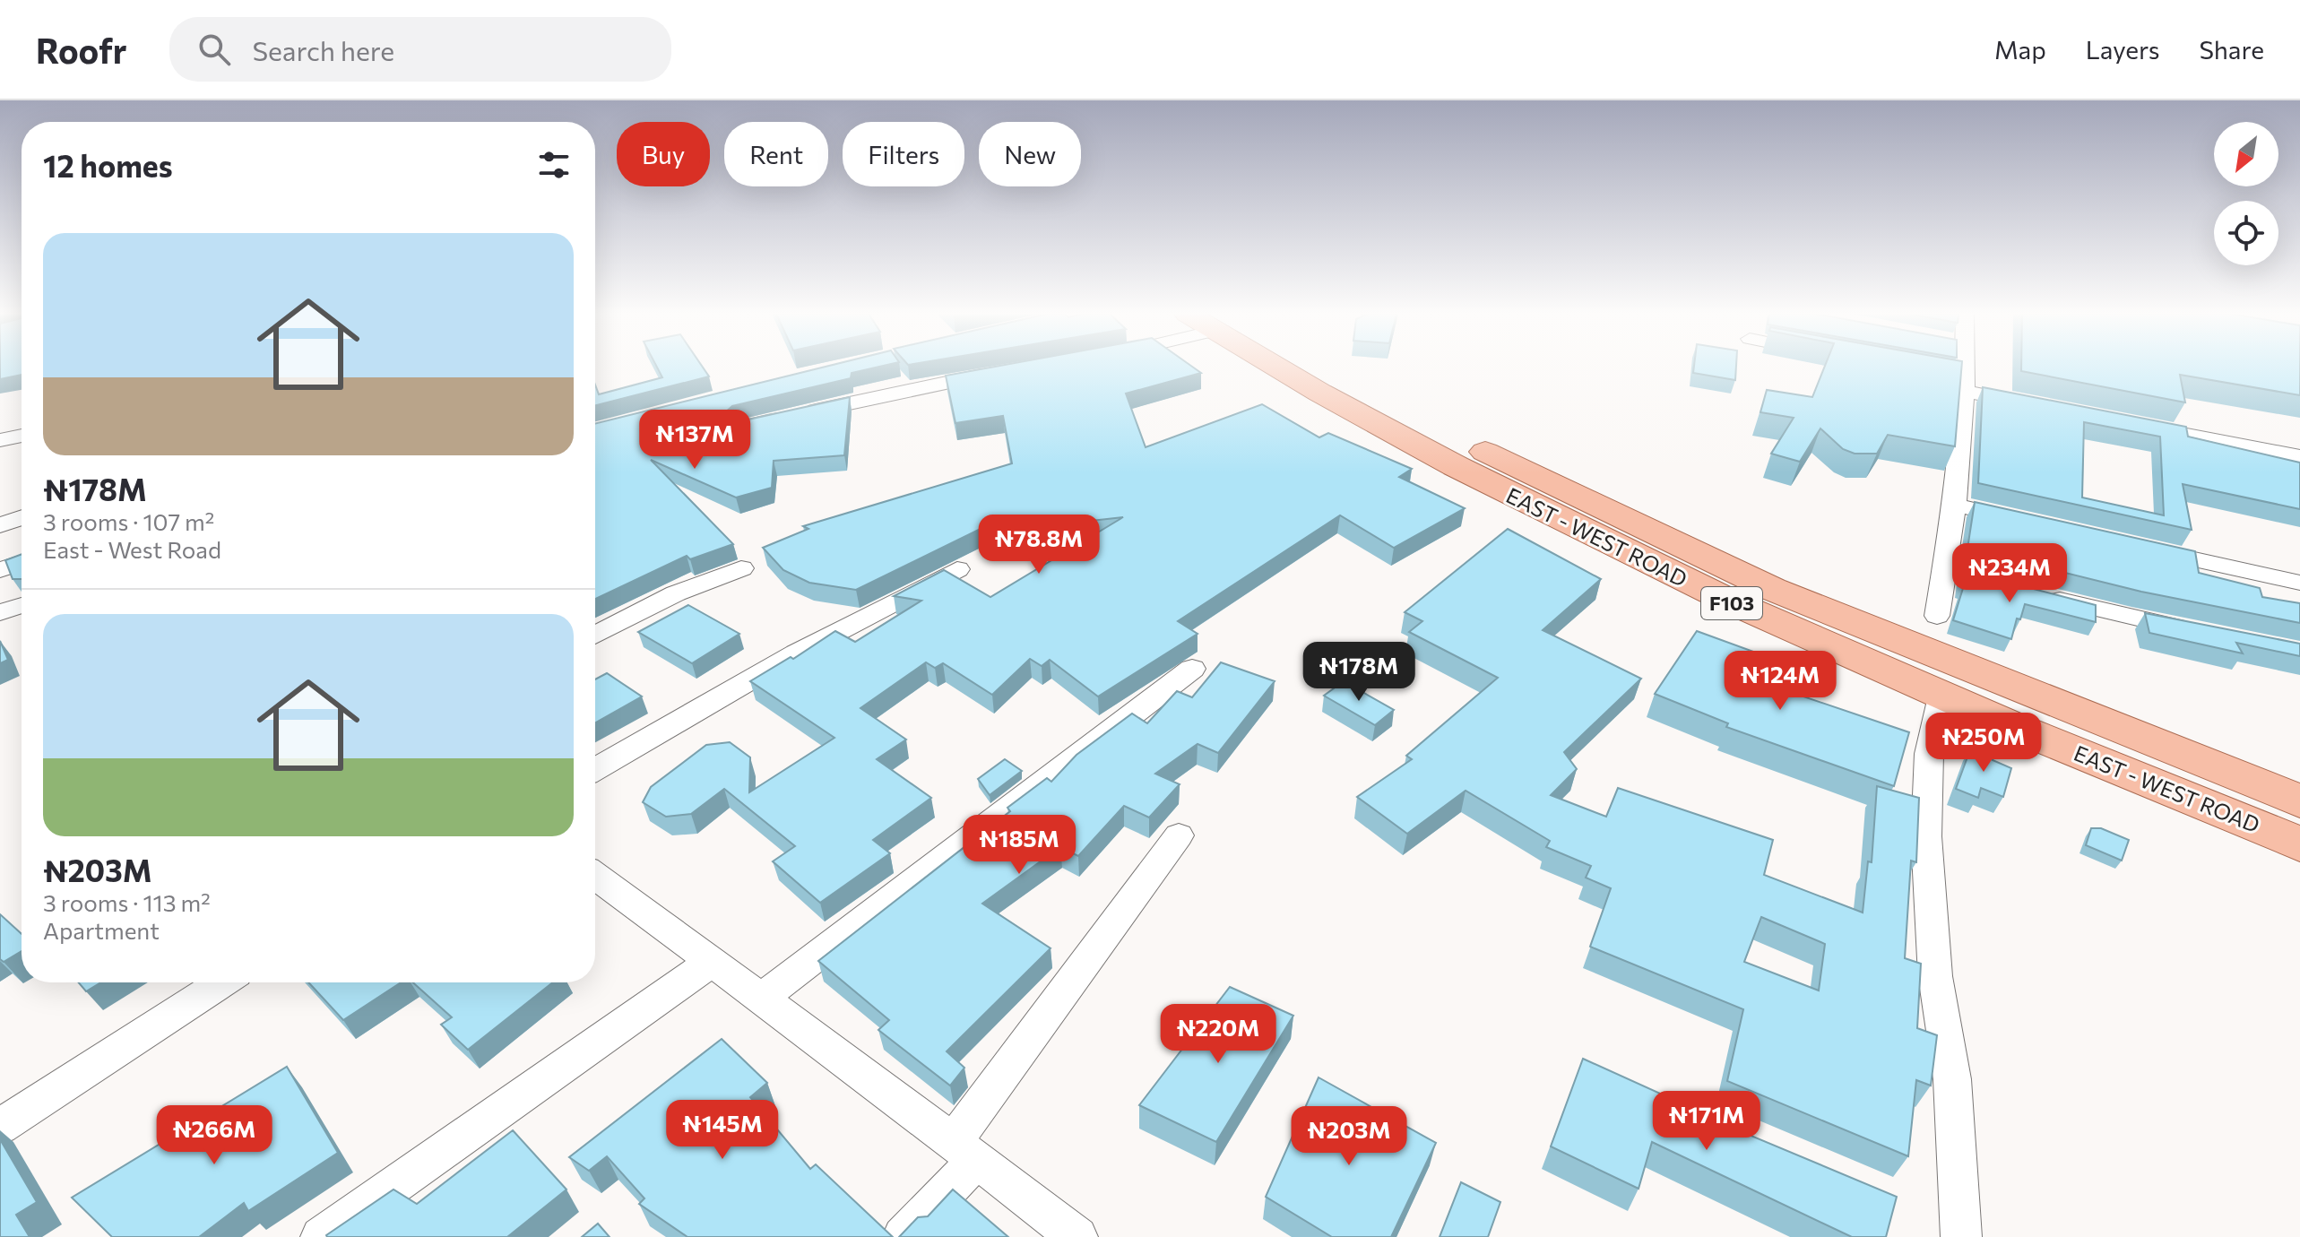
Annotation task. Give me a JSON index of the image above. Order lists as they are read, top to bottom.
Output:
{
  "streets": {
    "main road": ["EAST - WEST ROAD", "F103"]
  },
  "north": "bottom left",
  "page": {
    "header": "Roofr",
    "search": "Search here",
    "nav": ["Map", "Layers", "Share"],
    "chip": [
      "Buy",
      "Rent",
      "Filters",
      "New"
    ],
    "heading": "12 homes",
    "list": [
      {
        "name": "₦178M",
        "note": "3 rooms · 107 m² · East - West Road"
      },
      {
        "name": "₦203M",
        "note": "3 rooms · 113 m² · Apartment"
      }
    ],
    "price": [
      "₦137M",
      "₦78.8M",
      "₦234M",
      "₦178M",
      "₦124M",
      "₦250M",
      "₦185M",
      "₦220M",
      "₦171M",
      "₦145M",
      "₦266M",
      "₦203M"
    ]
  }
}
